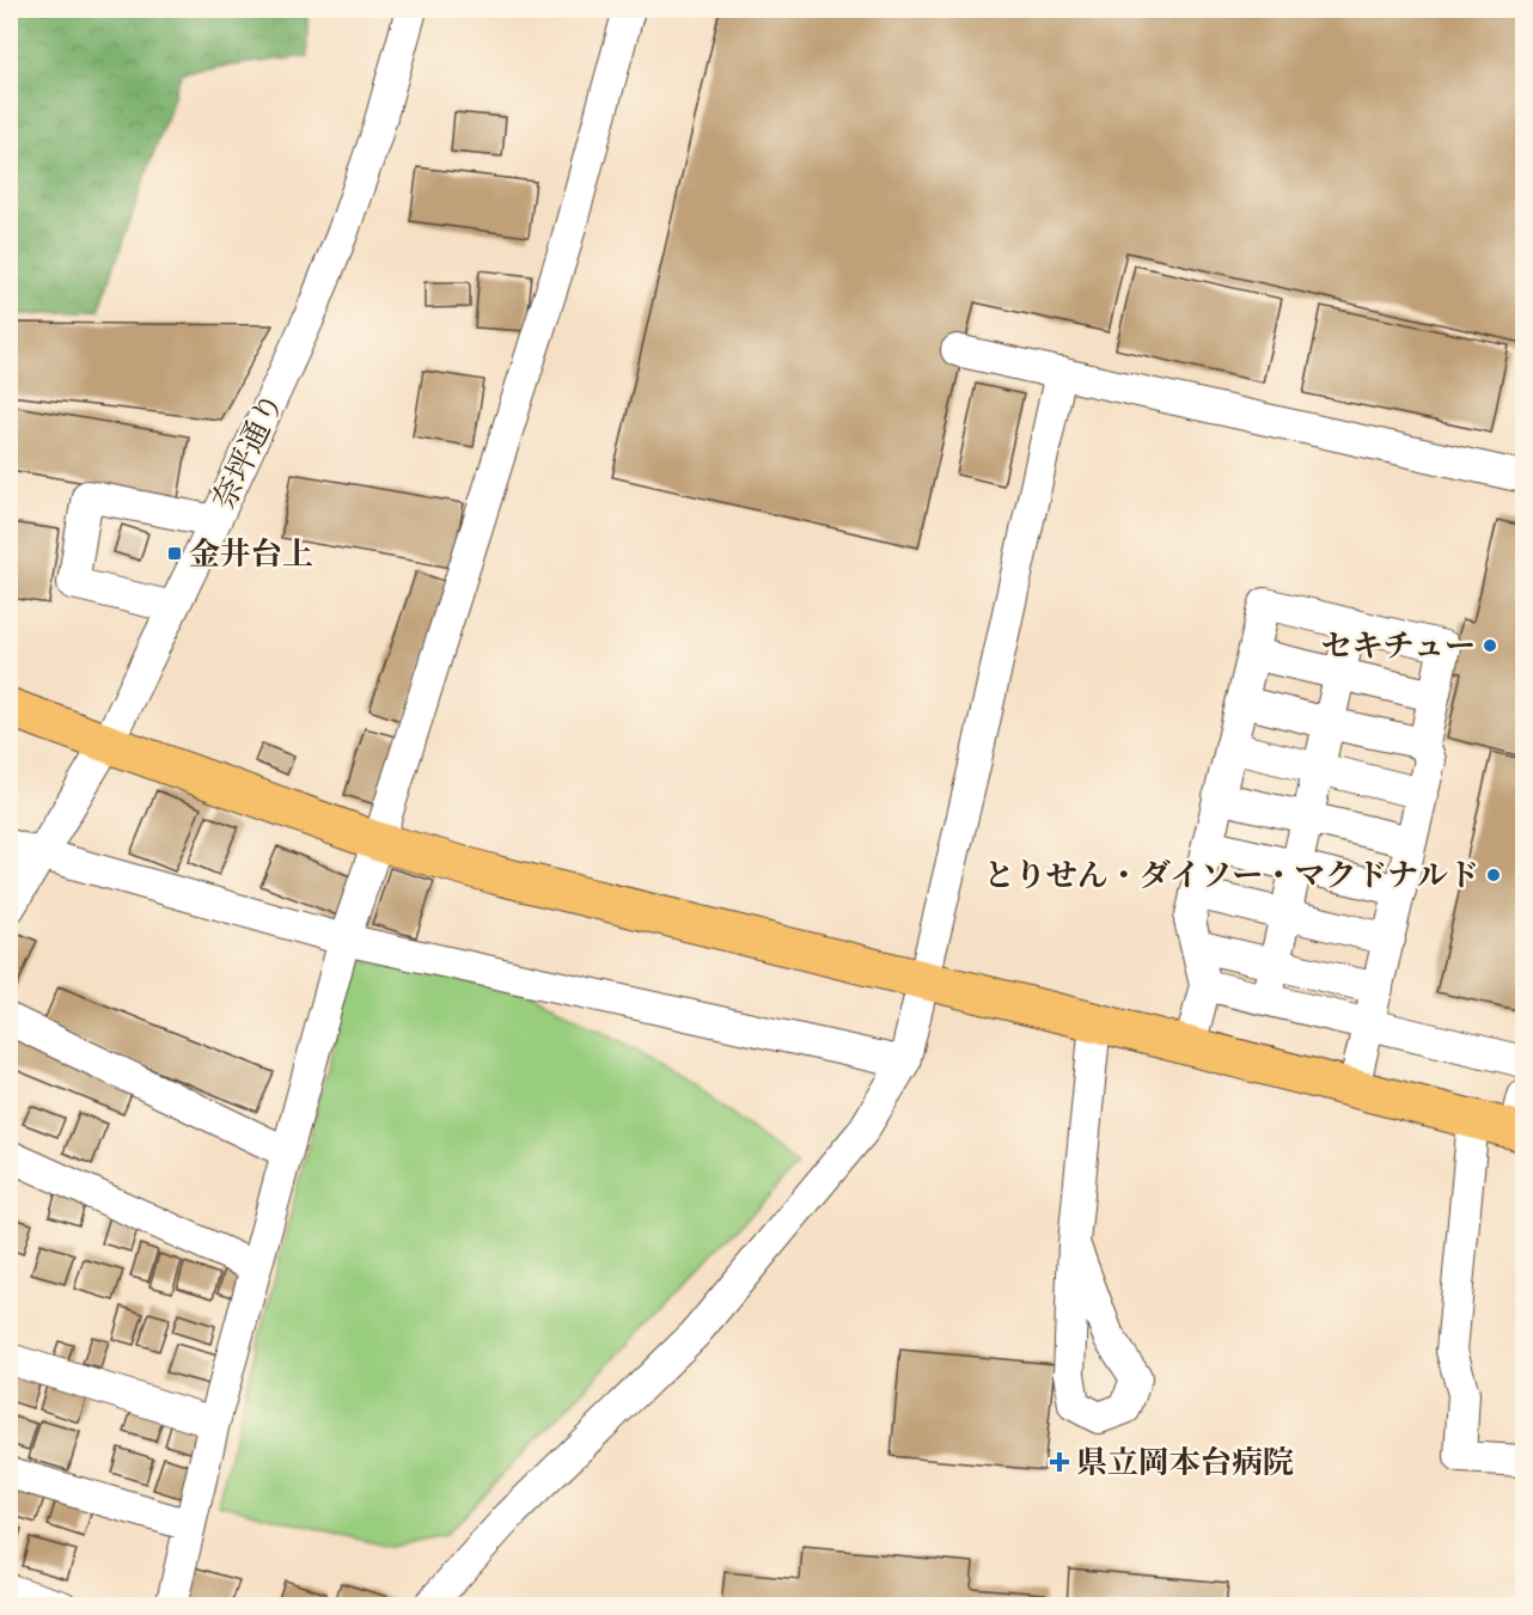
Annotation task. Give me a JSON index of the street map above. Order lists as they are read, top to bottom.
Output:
{
  "streets": {
    "street": ["奈坪通り"]
  },
  "places": {
    "transit": ["金井台上"],
    "other": ["セキチュー", "とりせん・ダイソー・マクドナルド"],
    "health": ["県立岡本台病院"]
  }
}
